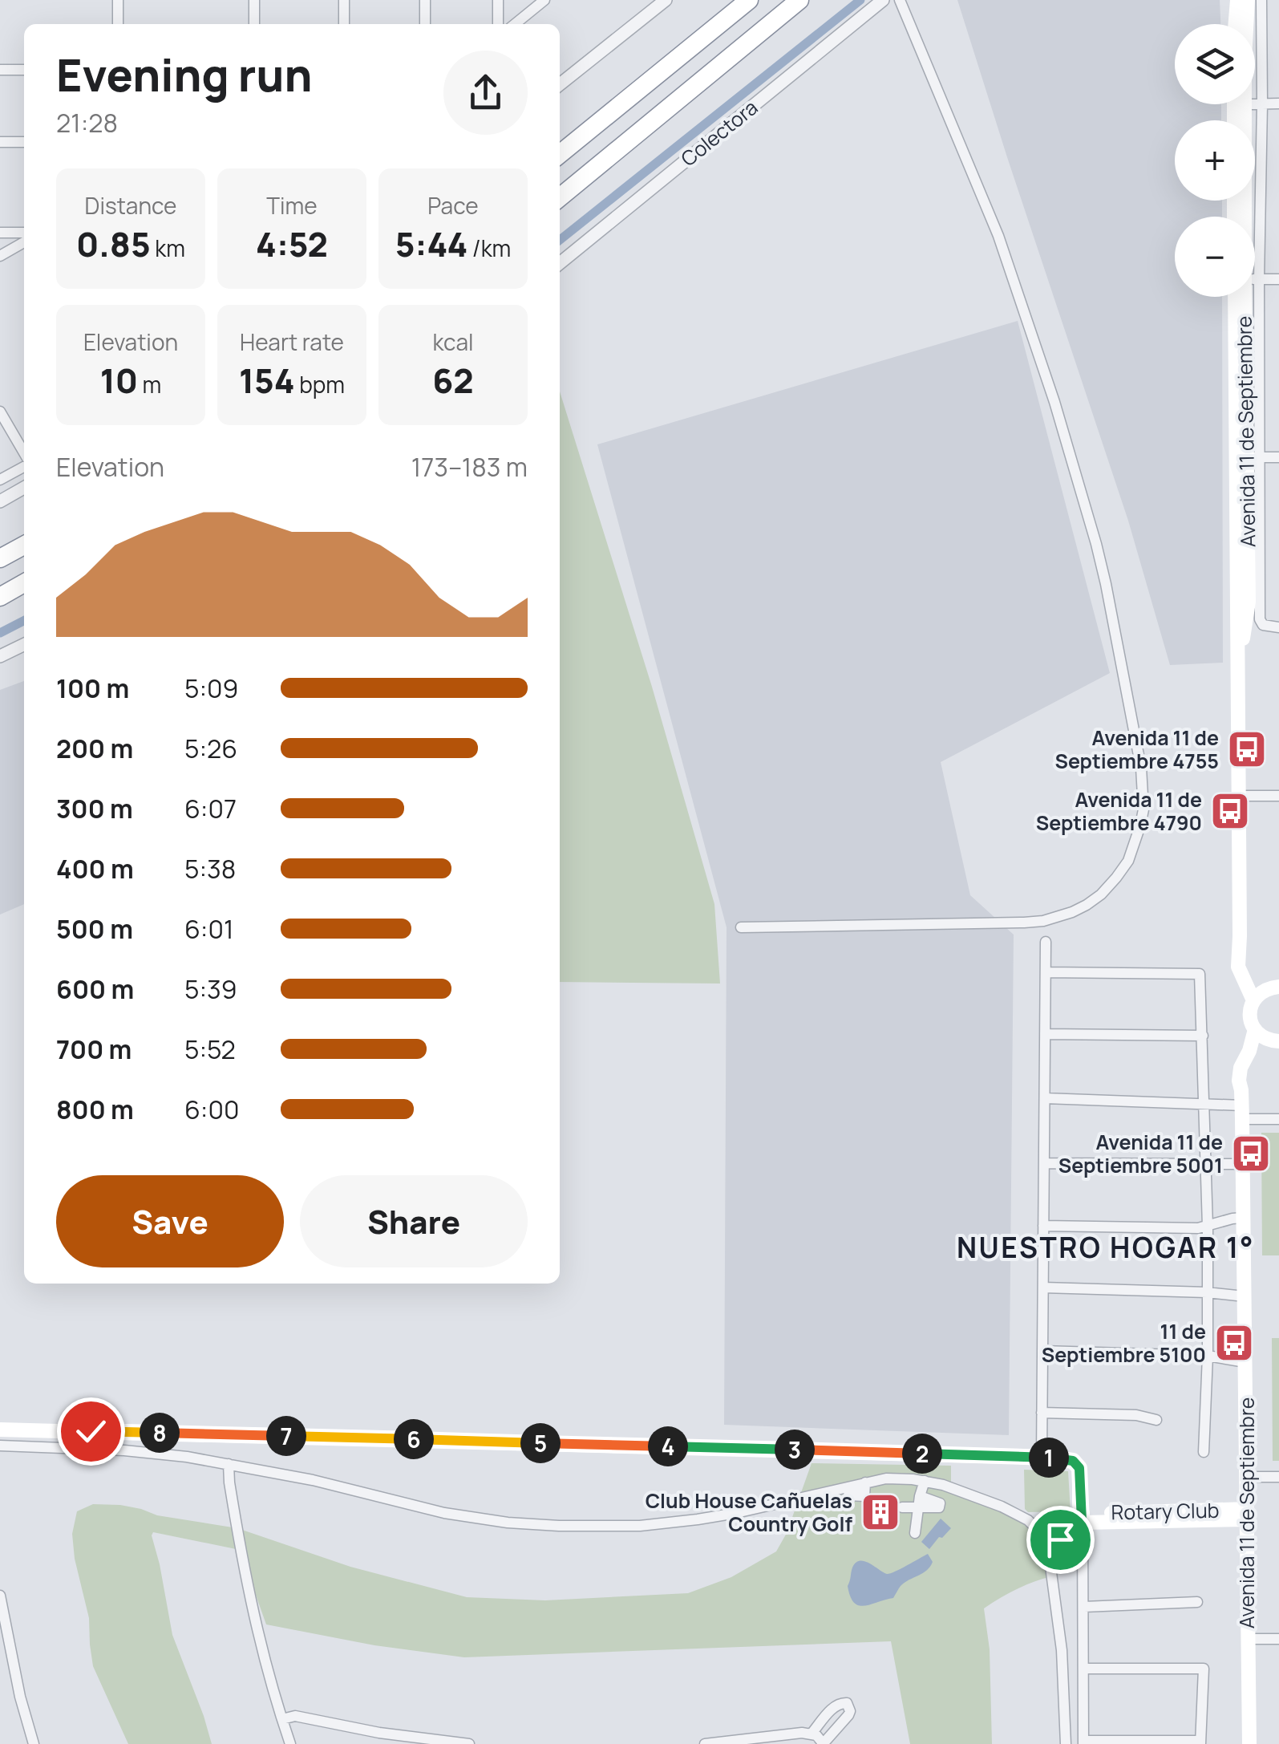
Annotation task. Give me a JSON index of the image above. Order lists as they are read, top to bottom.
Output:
{
  "streets": {
    "main road": ["Avenida 11 de Septiembre", "Rotary Club"],
    "street": ["Colectora"]
  },
  "crossings": [
    ["Avenida 11 de Septiembre", "Rotary Club"]
  ],
  "districts": ["NUESTRO HOGAR 1°"],
  "places": {
    "bus stop": [
      "Avenida 11 de Septiembre 4755",
      "Avenida 11 de Septiembre 4790",
      "Avenida 11 de Septiembre 5001",
      "11 de Septiembre 5100"
    ],
    "building": ["Club House Cañuelas Country Golf"]
  },
  "page": {
    "map_buttons": ["+", "−"],
    "heading": ["Evening run", "21:28"],
    "stats": [
      ["Distance", "0.85 km"],
      ["Time", "4:52"],
      ["Pace", "5:44 /km"],
      ["Elevation", "10 m"],
      ["Heart rate", "154 bpm"],
      ["kcal", "62"]
    ],
    "chart": ["Elevation", "173–183 m"],
    "list": [
      {
        "name": "100 m",
        "note": "5:09"
      },
      {
        "name": "200 m",
        "note": "5:26"
      },
      {
        "name": "300 m",
        "note": "6:07"
      },
      {
        "name": "400 m",
        "note": "5:38"
      },
      {
        "name": "500 m",
        "note": "6:01"
      },
      {
        "name": "600 m",
        "note": "5:39"
      },
      {
        "name": "700 m",
        "note": "5:52"
      },
      {
        "name": "800 m",
        "note": "6:00"
      }
    ],
    "buttons": ["Save", "Share"],
    "pins": [
      "8",
      "7",
      "6",
      "5",
      "4",
      "3",
      "2",
      "1"
    ]
  }
}
